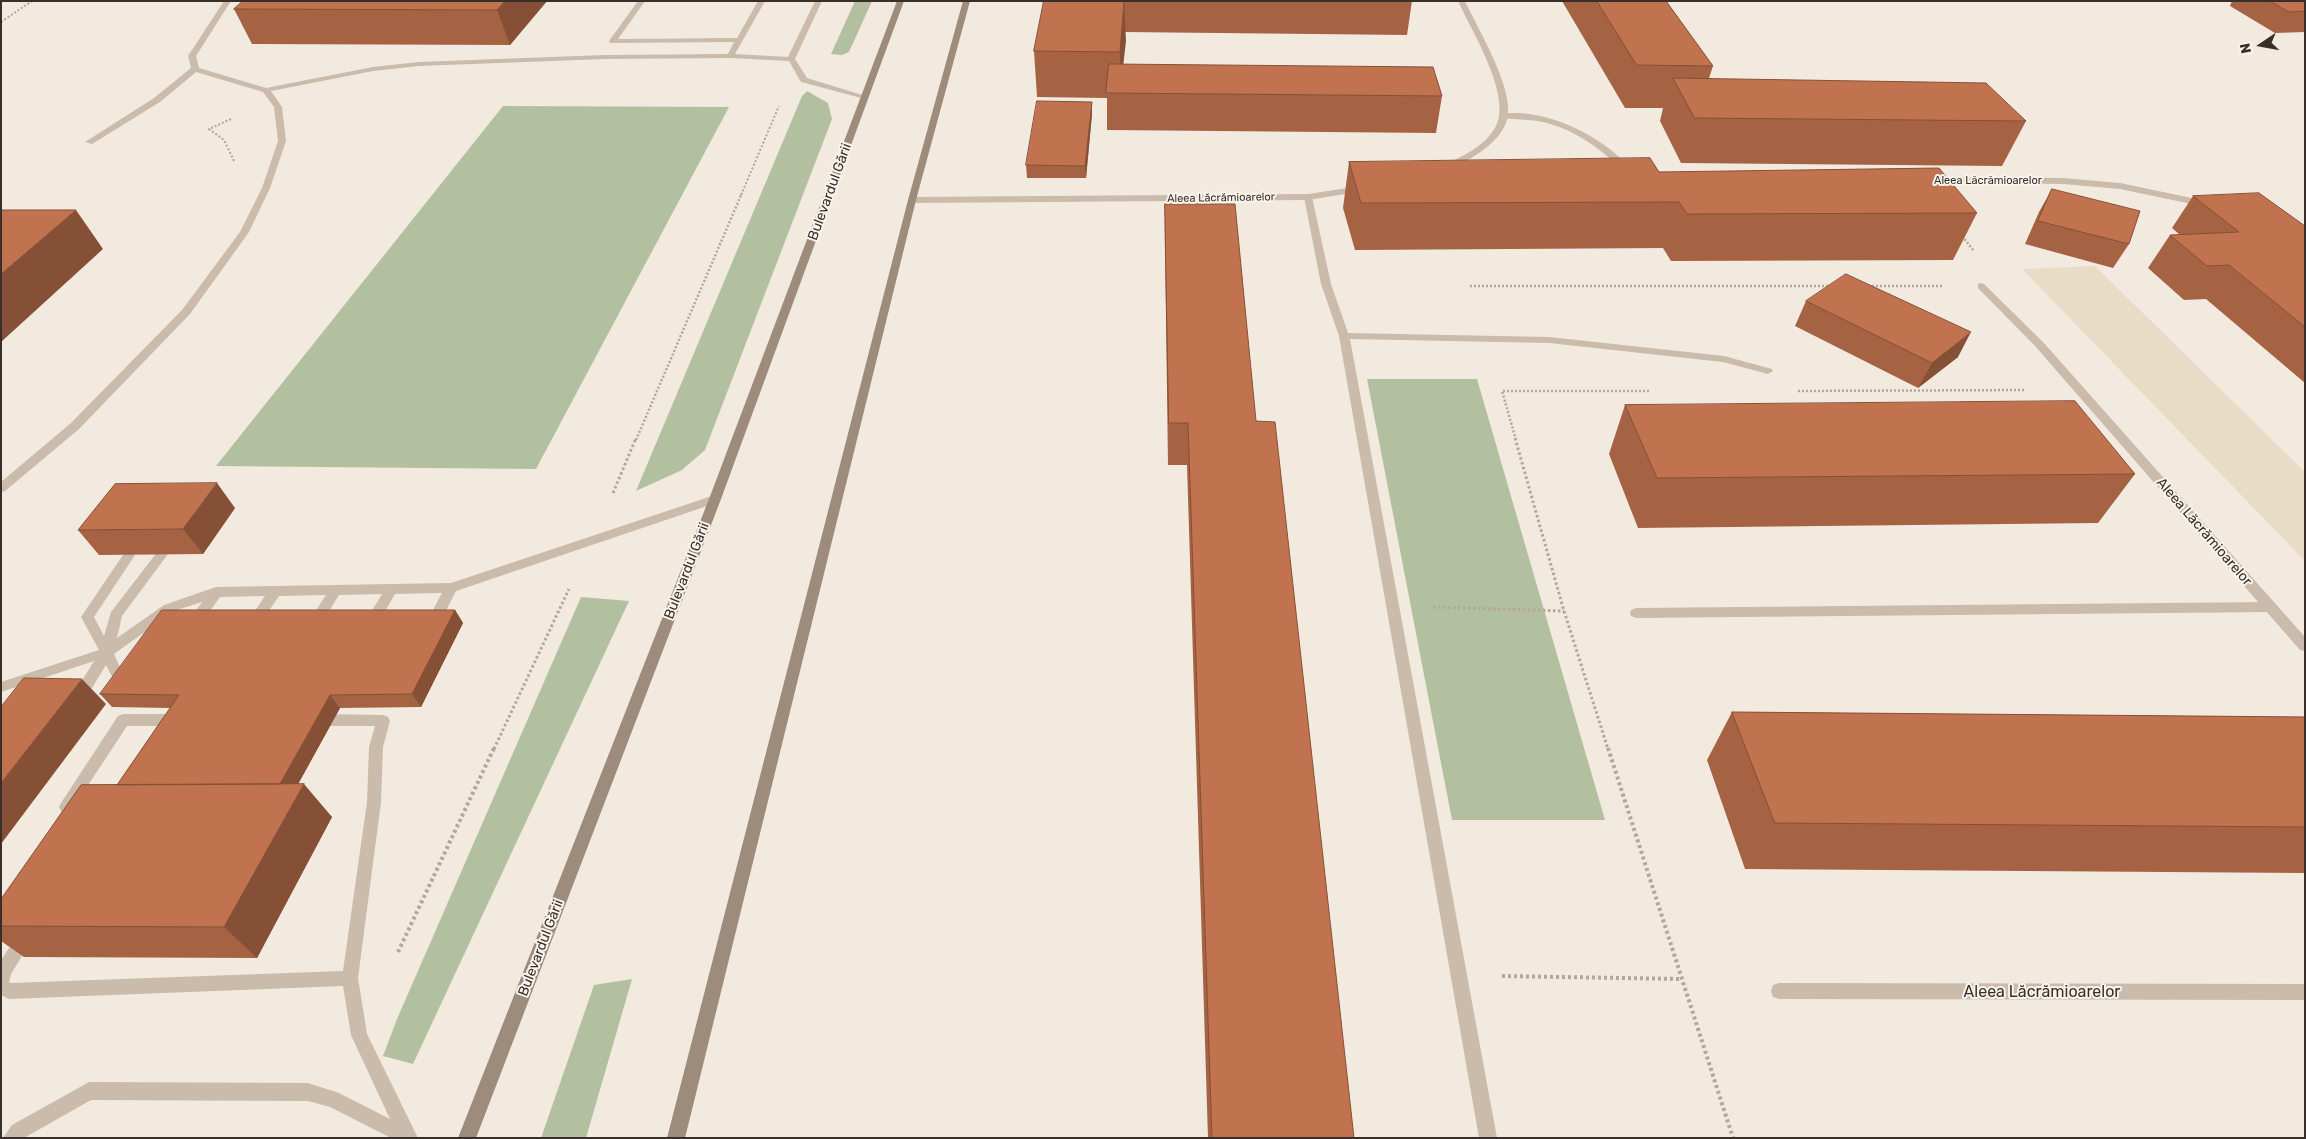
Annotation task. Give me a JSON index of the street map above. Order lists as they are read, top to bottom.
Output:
{
  "streets": {
    "main road": ["Bulevardul Gării"],
    "street": ["Aleea Lăcrămioarelor"]
  },
  "north": "left"
}
